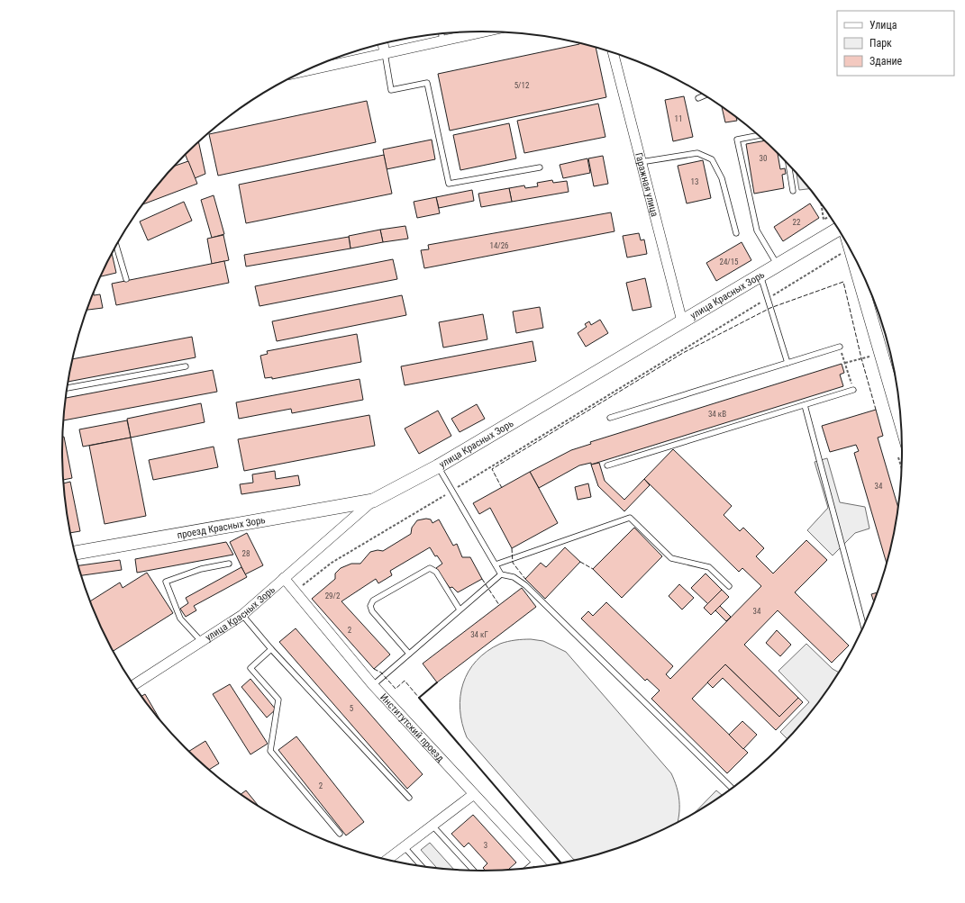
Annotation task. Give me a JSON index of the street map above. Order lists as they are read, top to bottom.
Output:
{
  "streets": {
    "street": [
      "Гаражная улица",
      "улица Красных Зорь",
      "проезд Красных Зорь",
      "Институтский проезд"
    ]
  },
  "crossings": [
    ["Гаражная улица", "улица Красных Зорь"],
    ["улица Красных Зорь", "проезд Красных Зорь"],
    ["улица Красных Зорь", "Институтский проезд"]
  ],
  "house_numbers": [
    "5/12",
    "11",
    "30",
    "13",
    "22",
    "14/26",
    "24/15",
    "34 кВ",
    "34",
    "28",
    "29/2",
    "34",
    "2",
    "34 кГ",
    "5",
    "2",
    "3"
  ],
  "legend": ["Улица", "Парк", "Здание"]
}
